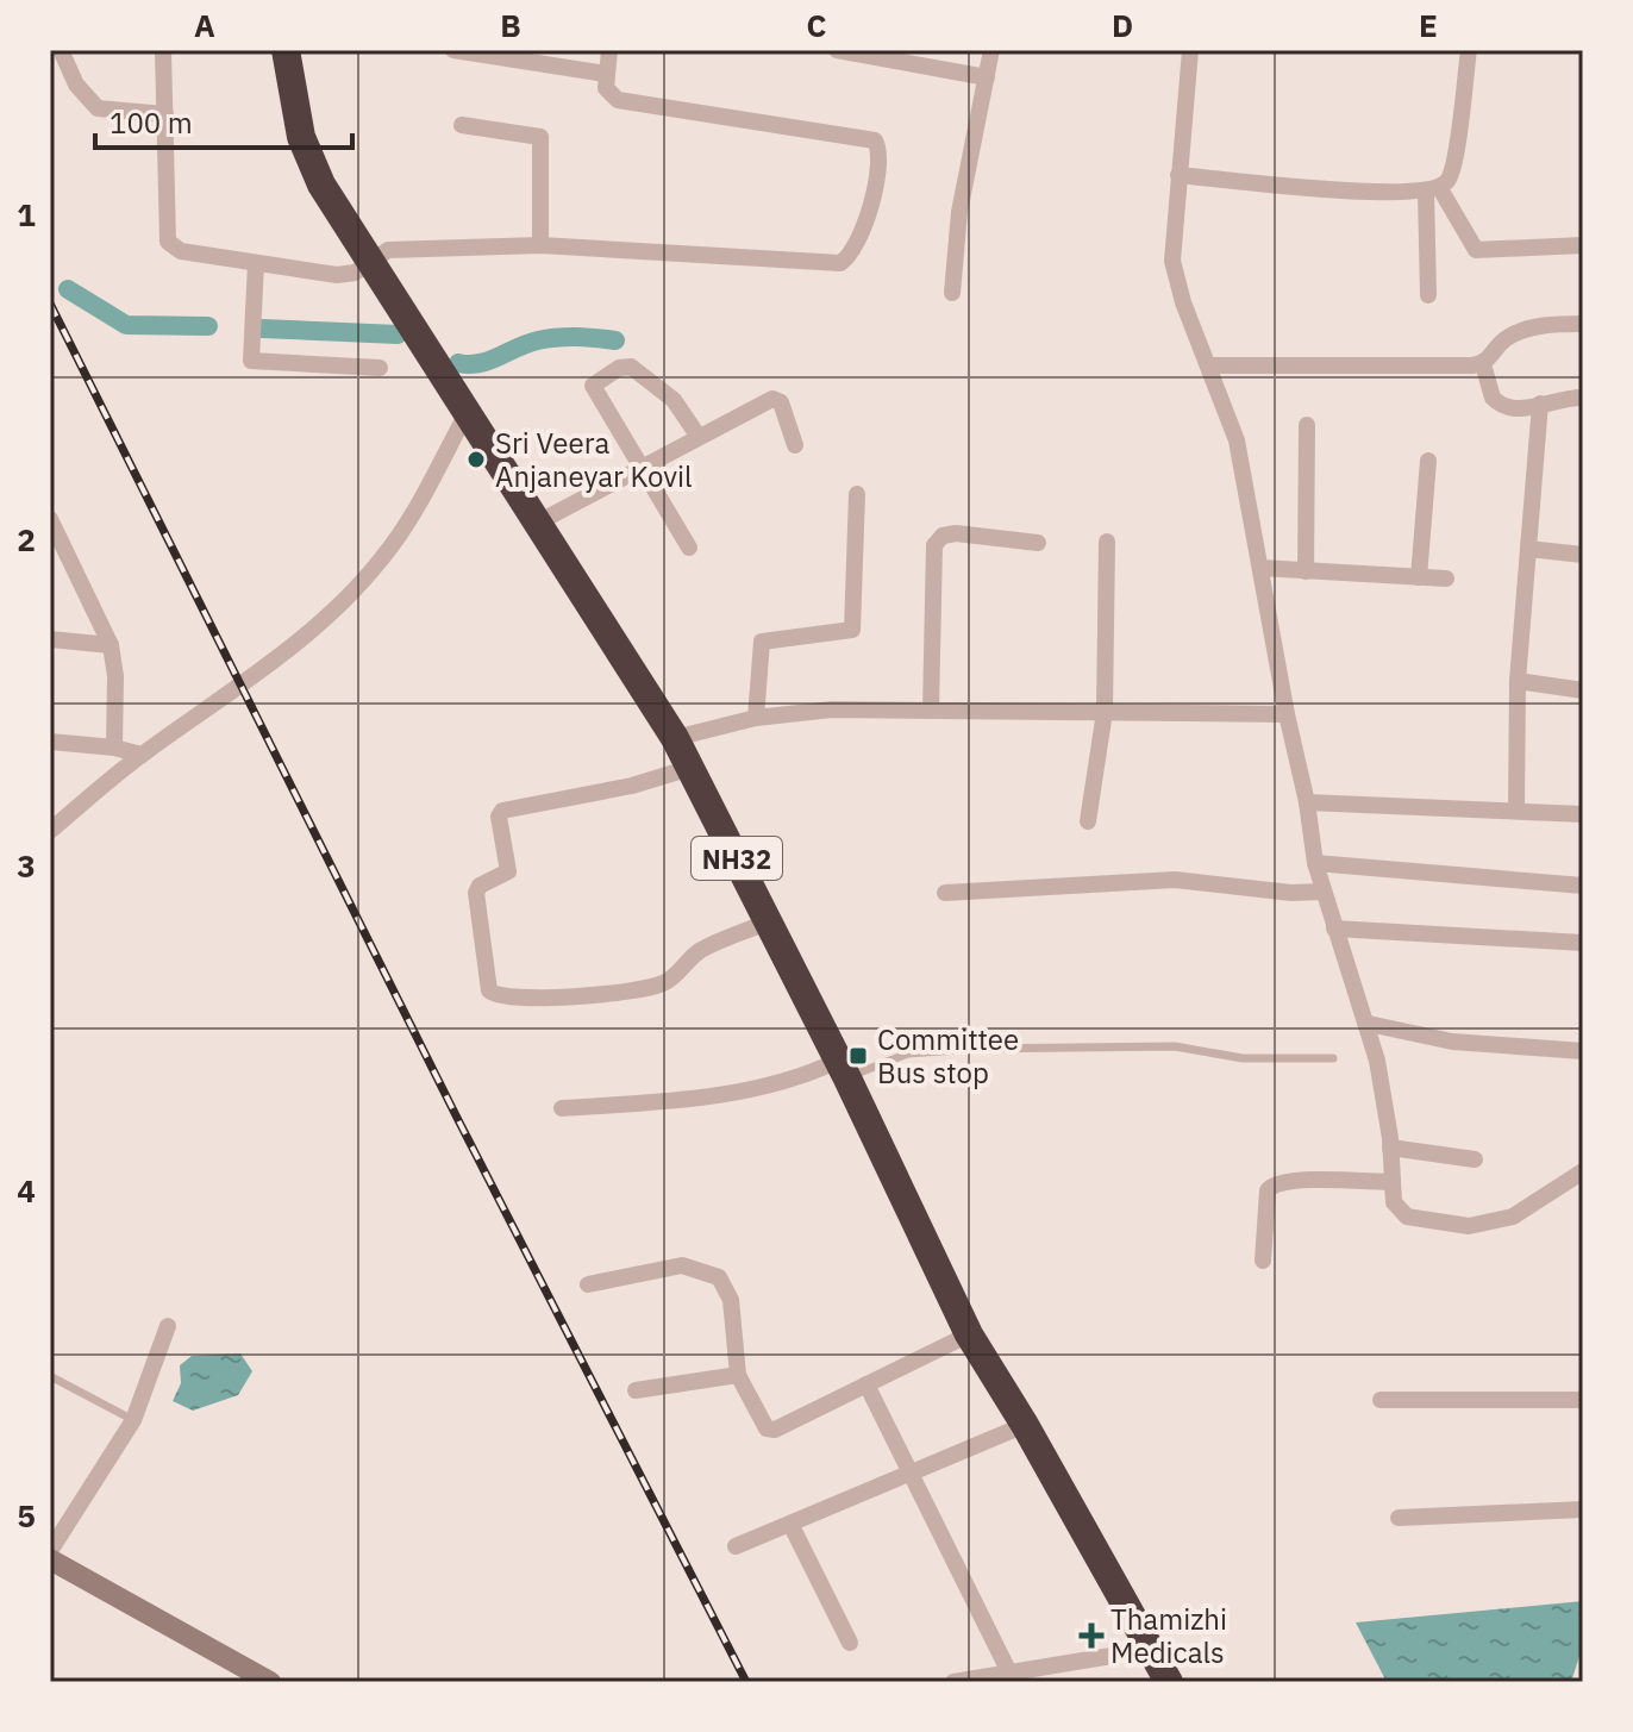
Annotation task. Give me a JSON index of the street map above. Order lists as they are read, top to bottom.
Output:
{
  "streets": {
    "highway": ["NH32"]
  },
  "places": {
    "other": ["Sri Veera Anjaneyar Kovil"],
    "transit": ["Committee Bus stop"],
    "health": ["Thamizhi Medicals"]
  },
  "scale_bar": "100 m",
  "grid": {
    "columns": [
      "A",
      "B",
      "C",
      "D",
      "E"
    ],
    "rows": [
      "1",
      "2",
      "3",
      "4",
      "5"
    ]
  }
}
